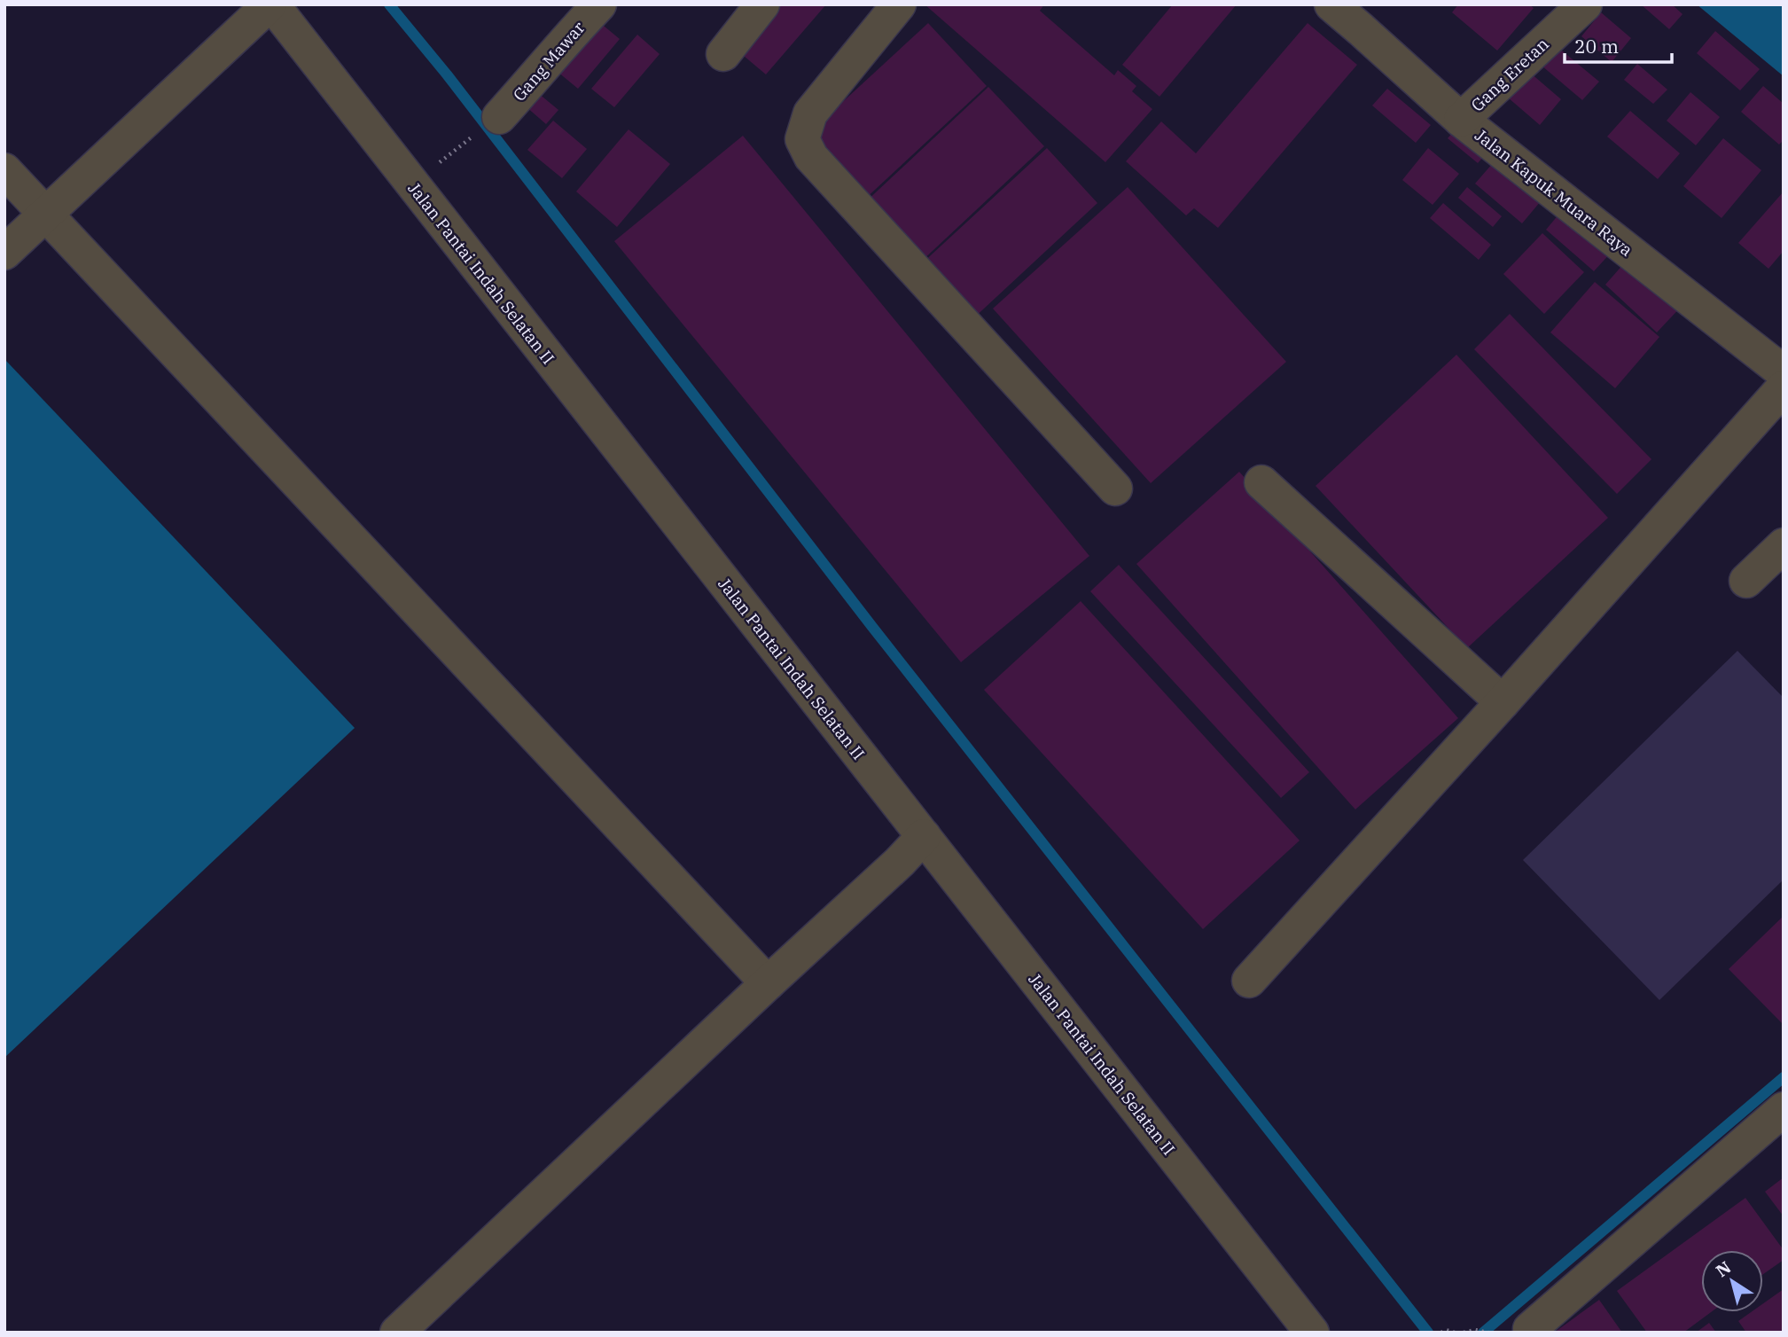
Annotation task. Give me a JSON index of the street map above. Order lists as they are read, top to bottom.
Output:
{
  "streets": {
    "street": [
      "Gang Mawar",
      "Gang Eretan",
      "Jalan Kapuk Muara Raya",
      "Jalan Pantai Indah Selatan II"
    ]
  },
  "crossings": [
    ["Gang Eretan", "Jalan Kapuk Muara Raya"]
  ],
  "scale_bar": "20 m",
  "north": "top left"
}
